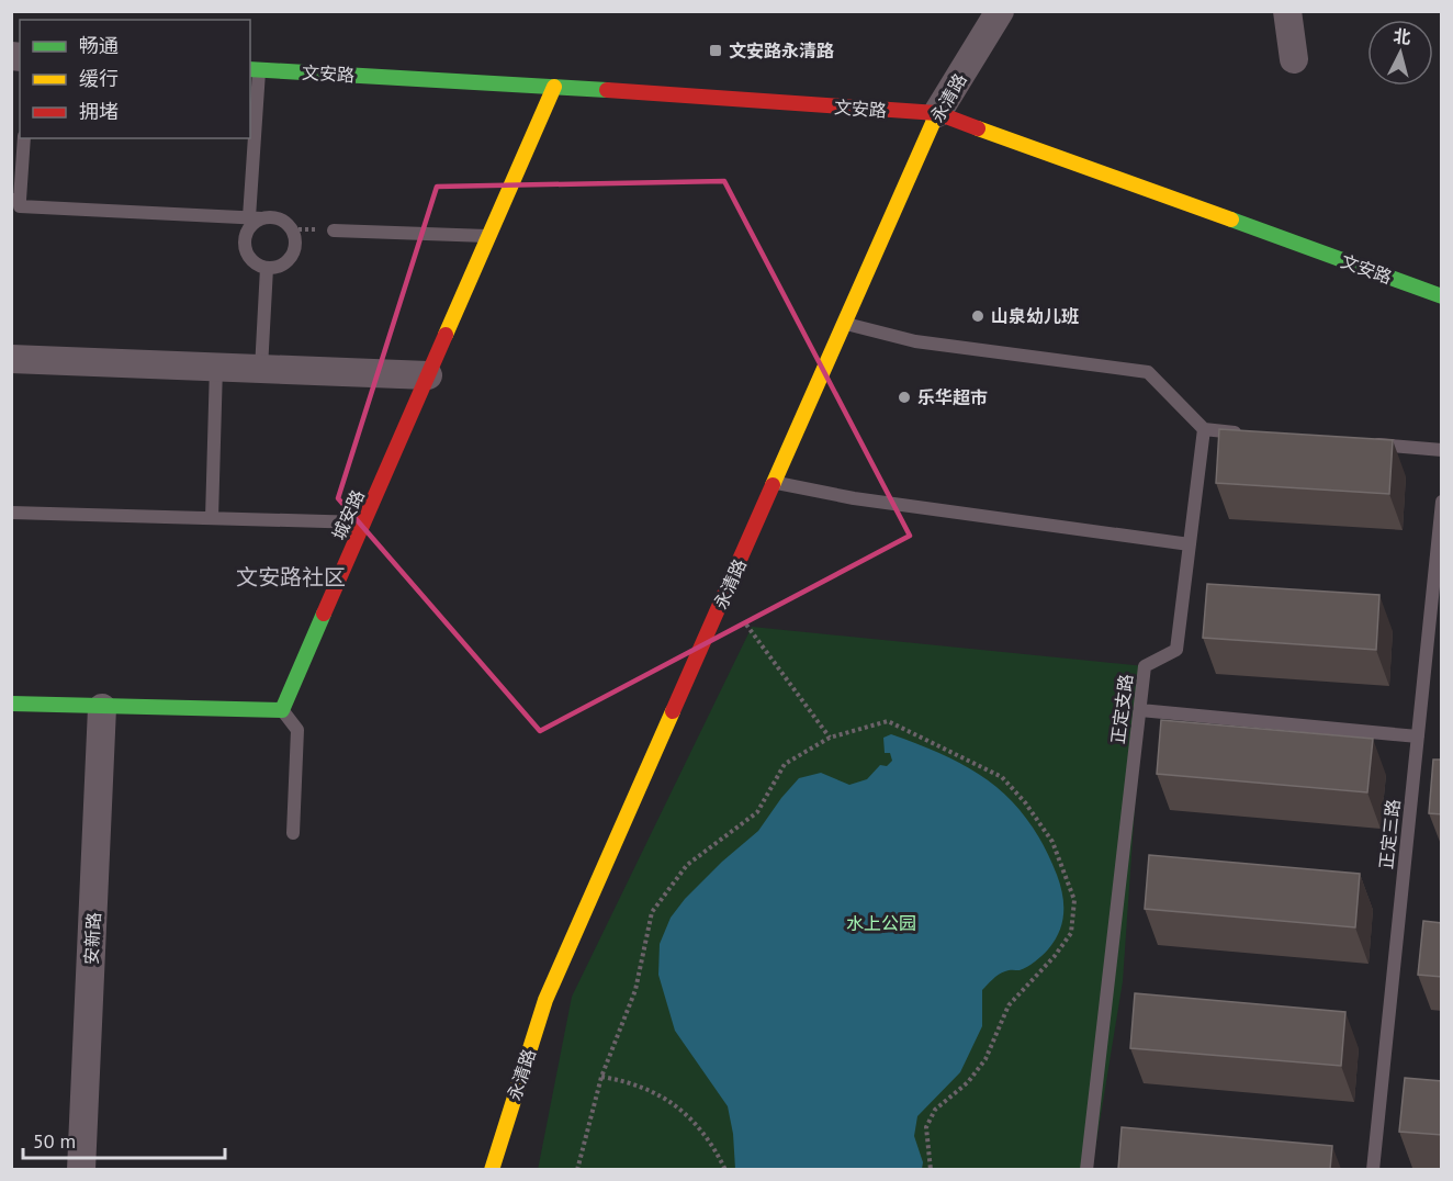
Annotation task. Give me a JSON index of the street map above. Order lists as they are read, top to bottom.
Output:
{
  "streets": {
    "street": [
      "文安路",
      "永清路",
      "城安路",
      "安新路"
    ],
    "lane": ["正定支路", "正定三路"]
  },
  "crossings": [
    ["文安路", "永清路"],
    ["文安路", "城安路"]
  ],
  "districts": ["文安路社区"],
  "parks": ["水上公园"],
  "places": {
    "transit": ["文安路永清路"],
    "other": ["山泉幼儿班", "乐华超市"]
  },
  "legend": ["畅通", "缓行", "拥堵"],
  "scale_bar": "50 m",
  "north": "top"
}
